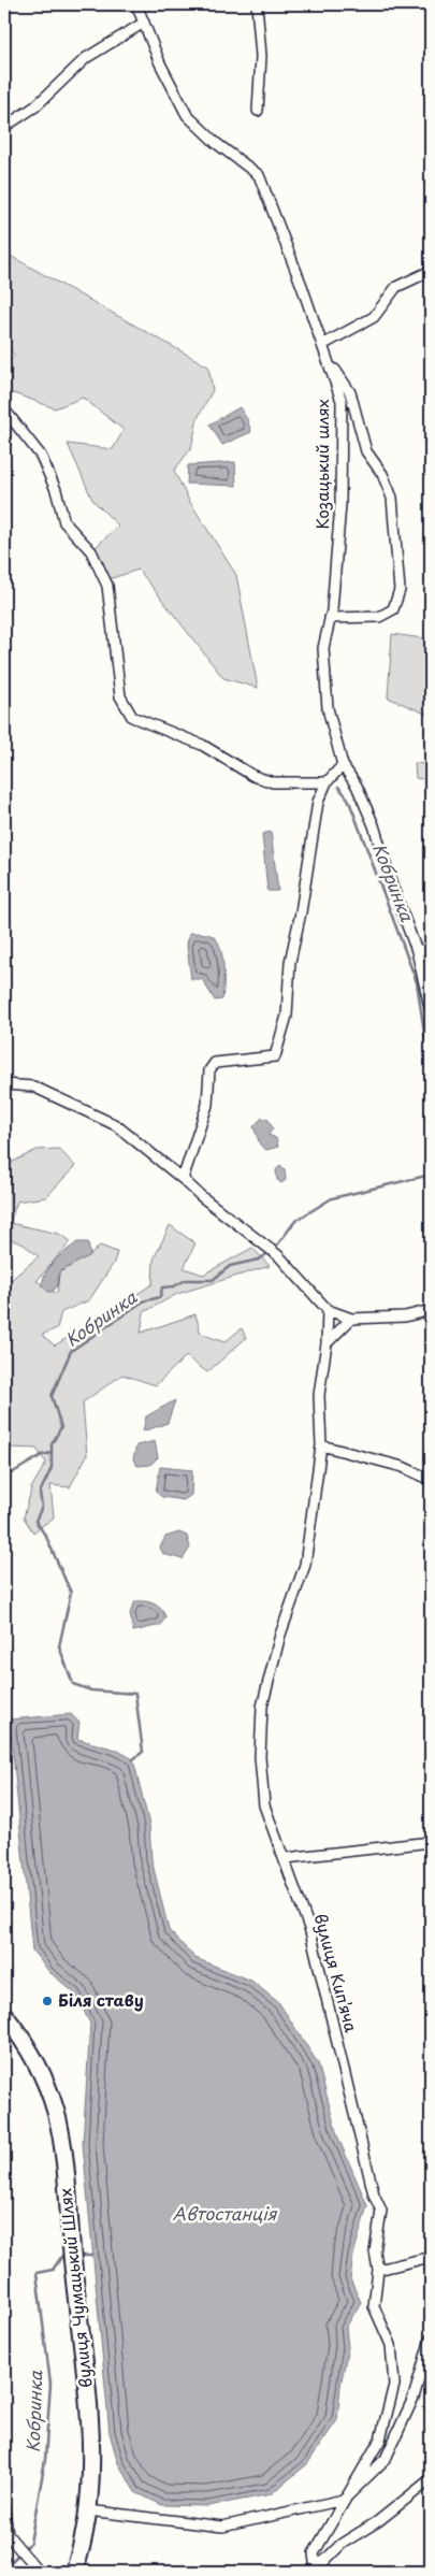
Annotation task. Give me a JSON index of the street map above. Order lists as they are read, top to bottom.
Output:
{
  "streets": {
    "main road": ["вулиця Чумацький Шлях"],
    "street": ["Козацький шлях", "вулиця Кипʼяча"]
  },
  "water": ["Кобринка", "Автостанція"],
  "places": ["Біля ставу"]
}
